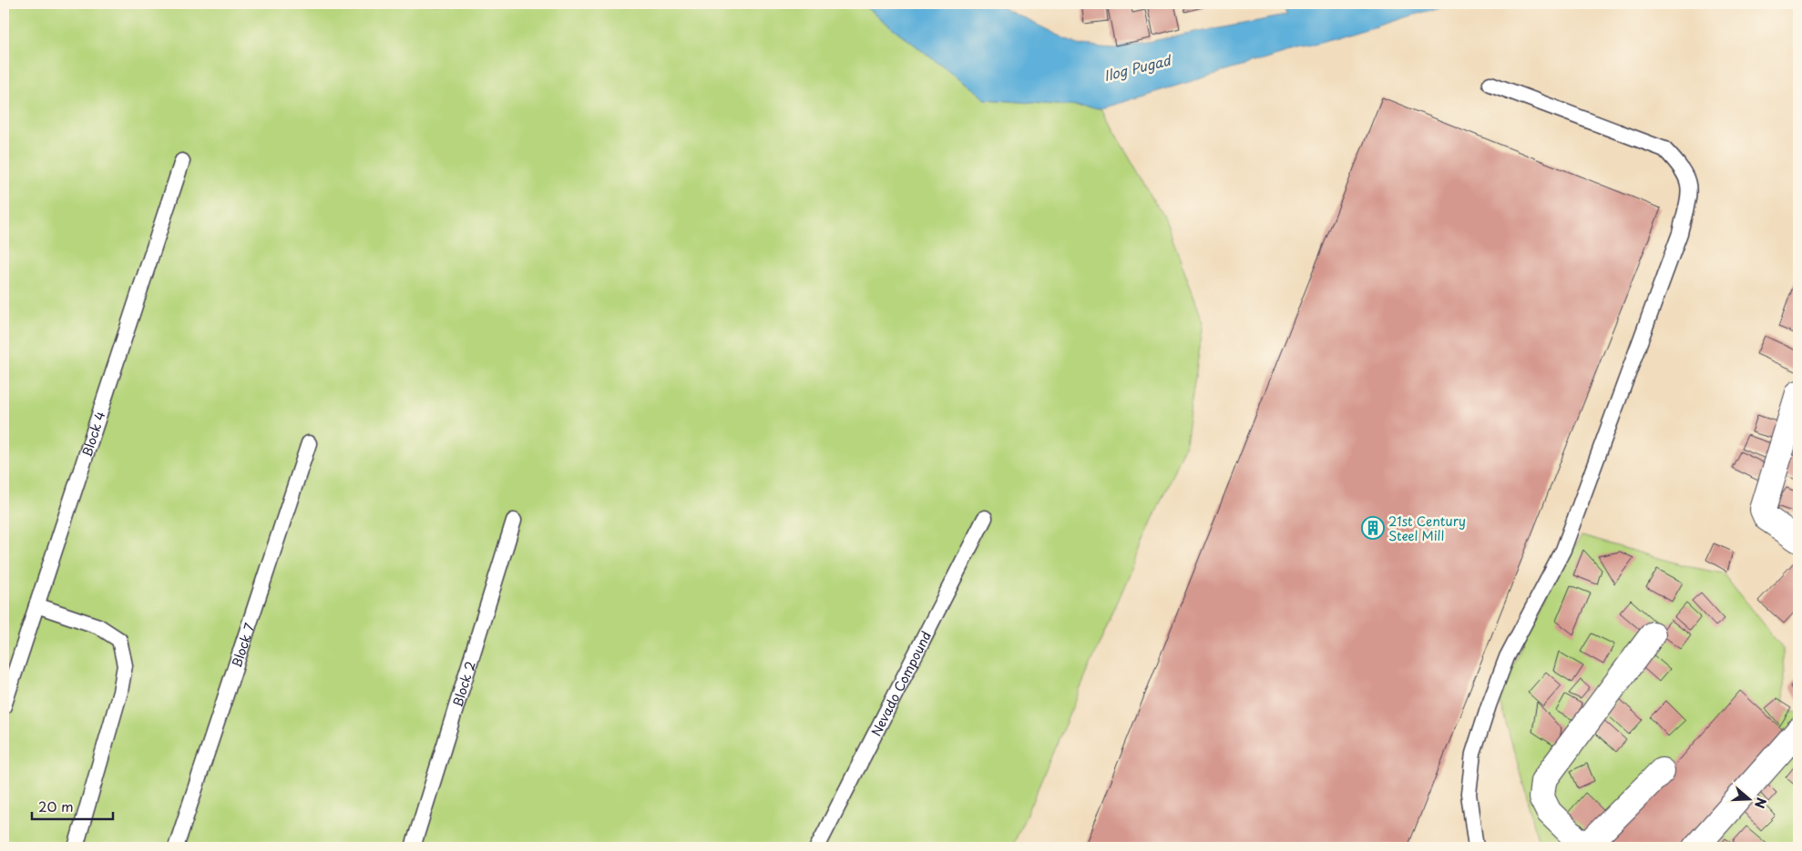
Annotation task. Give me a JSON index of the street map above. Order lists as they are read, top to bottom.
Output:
{
  "streets": {
    "lane": [
      "Block 4",
      "Block 7",
      "Nevado Compound",
      "Block 2"
    ]
  },
  "water": ["Ilog Pugad"],
  "places": {
    "building": ["21st Century Steel Mill"]
  },
  "scale_bar": "20 m",
  "north": "right"
}
